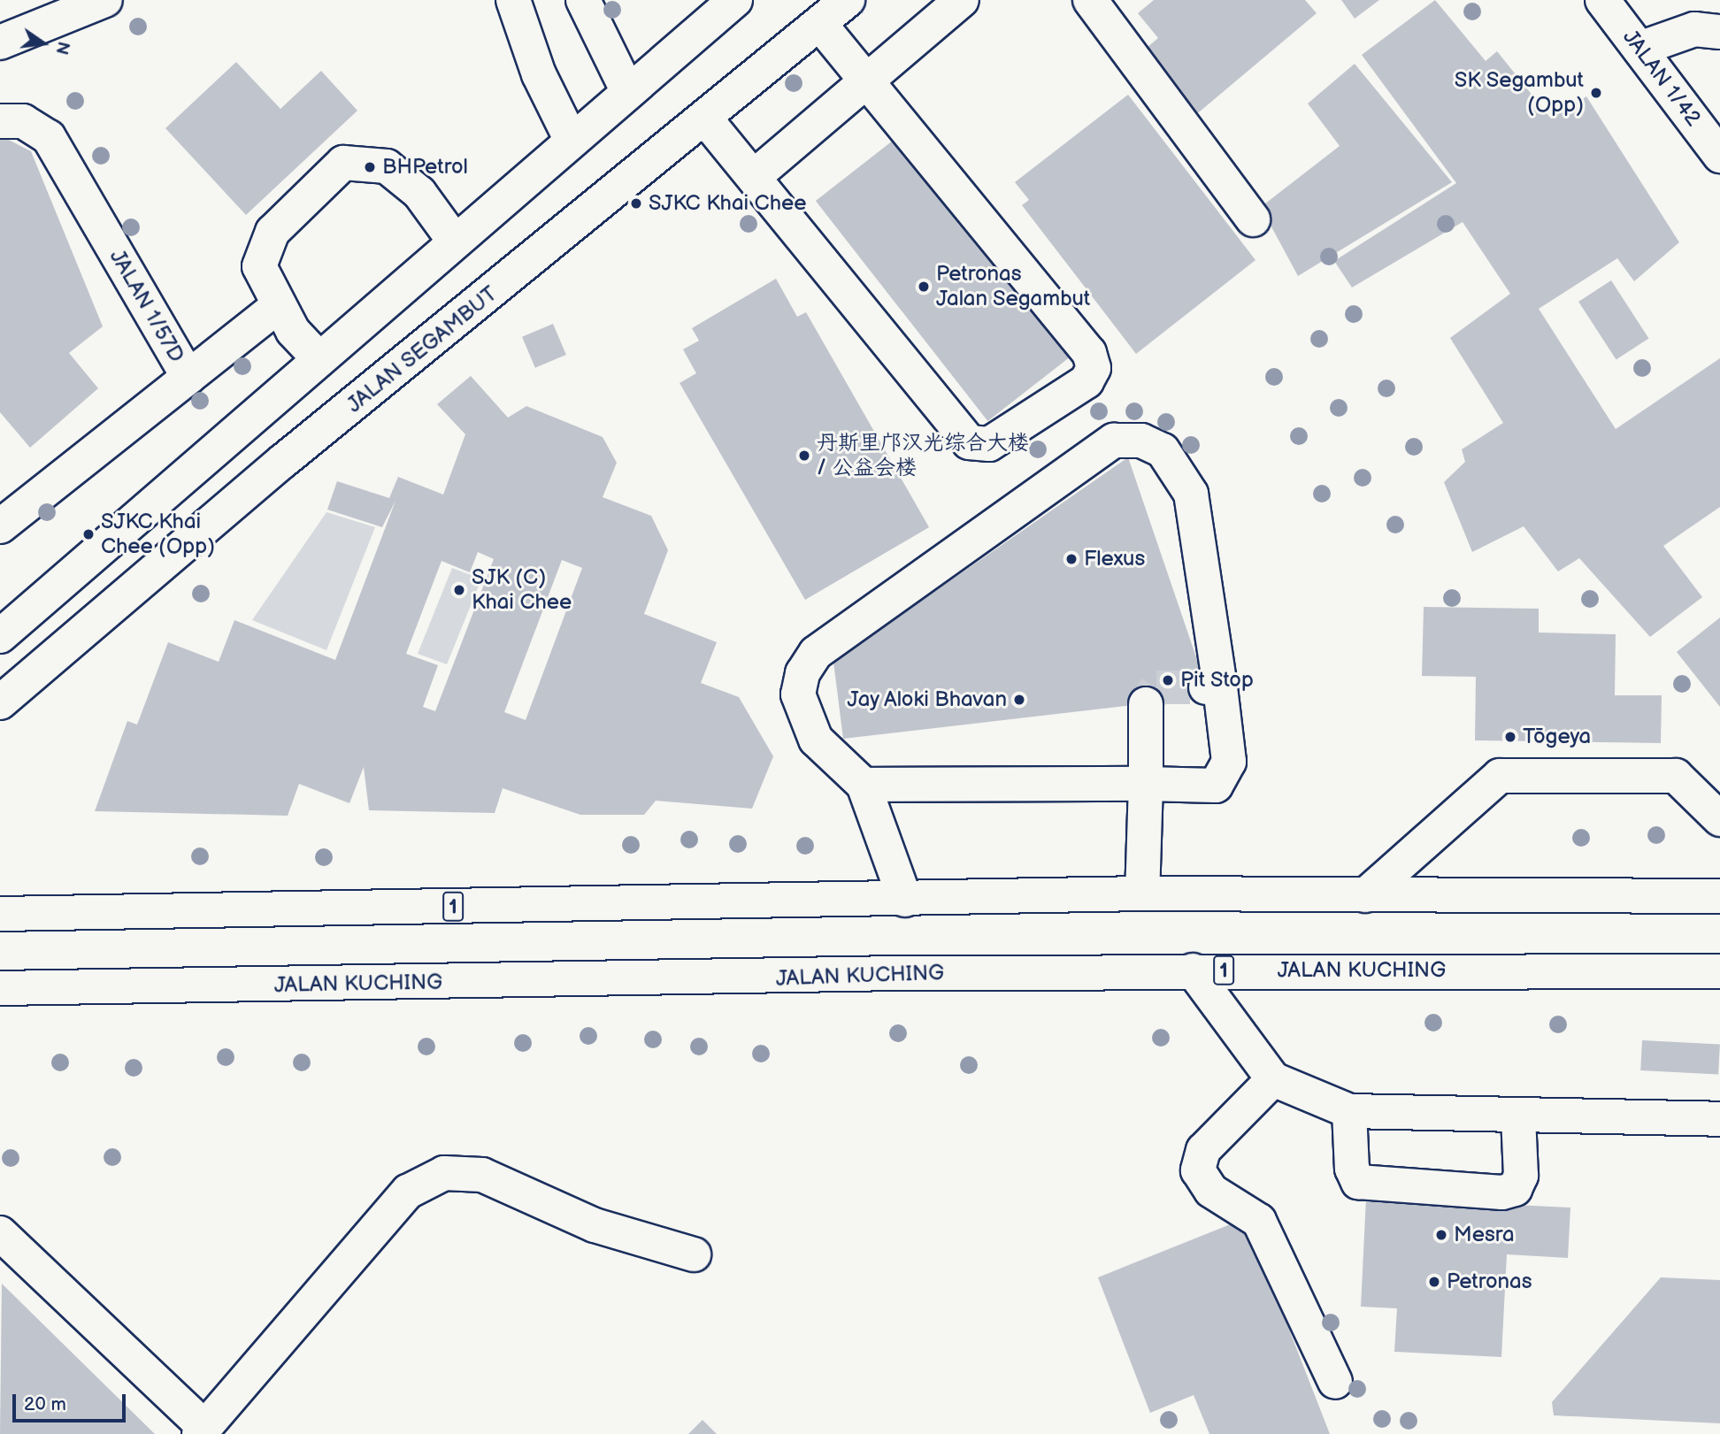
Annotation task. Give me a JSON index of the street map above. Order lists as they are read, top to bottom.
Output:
{
  "streets": {
    "main road": [
      "JALAN 1/42",
      "JALAN 1/57D",
      "JALAN SEGAMBUT",
      "1",
      "JALAN KUCHING"
    ]
  },
  "places": [
    "SK Segambut (Opp)",
    "BHPetrol",
    "SJKC Khai Chee",
    "Petronas Jalan Segambut",
    "丹斯里邝汉光综合大楼 / 公益会楼",
    "SJKC Khai Chee (Opp)",
    "Flexus",
    "SJK (C) Khai Chee",
    "Pit Stop",
    "Jay Aloki Bhavan",
    "Tōgeya",
    "Mesra",
    "Petronas"
  ],
  "scale_bar": "20 m",
  "north": "right"
}
